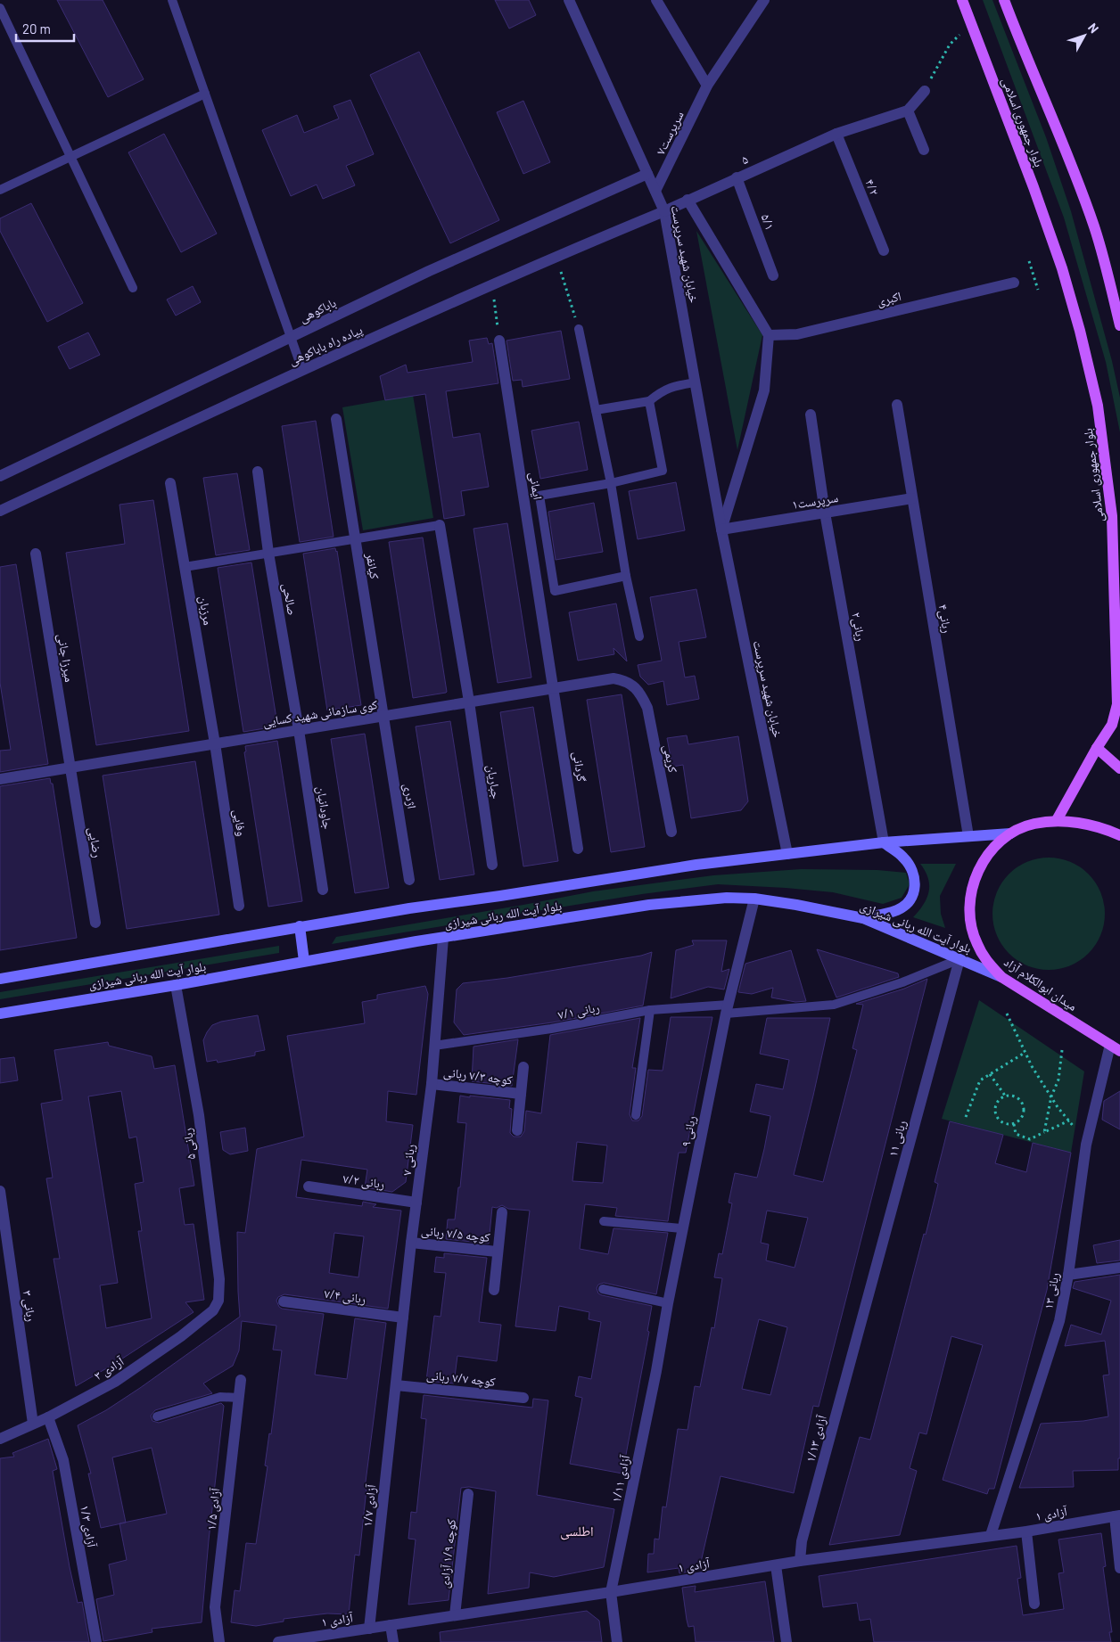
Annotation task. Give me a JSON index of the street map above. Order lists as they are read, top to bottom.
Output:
{
  "streets": {
    "main road": ["بلوار جمهوری اسلامی", "بلوار آیت الله ربانی شیرازی", "میدان ابوالکلام آزاد"],
    "street": [
      "سرپرست۷",
      "۵",
      "۴/۲",
      "۵/۱",
      "خیابان شهید سرپرست",
      "اکبری",
      "باباکوهی",
      "پیاده راه باباکوهی",
      "ایمانی",
      "سرپرست۱",
      "کیانفر",
      "صالحی",
      "مرزبان",
      "ربانی۴",
      "ربانی۲",
      "میرزا جانی",
      "کوی سازمانی شهید کسایی",
      "کریمی",
      "گردانی",
      "جباریان",
      "اژدری",
      "جاودانیان",
      "وفایی",
      "رضایی",
      "کوچه ۷/۳ ربانی",
      "ربانی ۹",
      "ربانی ۱۱",
      "ربانی ۵",
      "ربانی ۷",
      "ربانی ۷/۲",
      "کوچه ۷/۵ ربانی",
      "ربانی ۱۳",
      "ربانی ۷/۴",
      "ربانی ۳",
      "۳ آزادی",
      "کوچه ۷/۷ ربانی",
      "آزادی ۱/۱۳",
      "آزادی ۱/۱۱",
      "آزادی ۱/۷",
      "آزادی ۱/۵",
      "آزادی ۱",
      "آزادی ۱/۳",
      "کوچه ۱/۹ آزادی"
    ],
    "lane": ["ربانی ۷/۱"]
  },
  "crossings": [
    ["بلوار جمهوری اسلامی", "میدان ابوالکلام آزاد"],
    ["سرپرست۷", "خیابان شهید سرپرست"],
    ["۵", "۴/۲"],
    ["۵", "۵/۱"],
    ["۵", "خیابان شهید سرپرست"],
    ["۵", "پیاده راه باباکوهی"],
    ["خیابان شهید سرپرست", "اکبری"],
    ["خیابان شهید سرپرست", "باباکوهی"],
    ["خیابان شهید سرپرست", "پیاده راه باباکوهی"],
    ["خیابان شهید سرپرست", "سرپرست۱"],
    ["خیابان شهید سرپرست", "بلوار آیت الله ربانی شیرازی"],
    ["ایمانی", "کوی سازمانی شهید کسایی"],
    ["ایمانی", "گردانی"],
    ["سرپرست۱", "ربانی۴"],
    ["سرپرست۱", "ربانی۲"],
    ["کیانفر", "کوی سازمانی شهید کسایی"],
    ["کیانفر", "اژدری"],
    ["صالحی", "کوی سازمانی شهید کسایی"],
    ["صالحی", "جاودانیان"],
    ["مرزبان", "کوی سازمانی شهید کسایی"],
    ["مرزبان", "وفایی"],
    ["ربانی۴", "بلوار آیت الله ربانی شیرازی"],
    ["ربانی۲", "بلوار آیت الله ربانی شیرازی"],
    ["میرزا جانی", "کوی سازمانی شهید کسایی"],
    ["میرزا جانی", "رضایی"],
    ["کوی سازمانی شهید کسایی", "کریمی"],
    ["کوی سازمانی شهید کسایی", "گردانی"],
    ["کوی سازمانی شهید کسایی", "جباریان"],
    ["کوی سازمانی شهید کسایی", "اژدری"],
    ["کوی سازمانی شهید کسایی", "جاودانیان"],
    ["کوی سازمانی شهید کسایی", "وفایی"],
    ["کوی سازمانی شهید کسایی", "رضایی"],
    ["بلوار آیت الله ربانی شیرازی", "میدان ابوالکلام آزاد"],
    ["بلوار آیت الله ربانی شیرازی", "ربانی ۷/۱"],
    ["بلوار آیت الله ربانی شیرازی", "ربانی ۹"],
    ["بلوار آیت الله ربانی شیرازی", "ربانی ۱۱"],
    ["بلوار آیت الله ربانی شیرازی", "ربانی ۵"],
    ["بلوار آیت الله ربانی شیرازی", "ربانی ۷"],
    ["میدان ابوالکلام آزاد", "ربانی ۱۳"],
    ["ربانی ۷/۱", "ربانی ۹"],
    ["ربانی ۷/۱", "ربانی ۱۱"],
    ["ربانی ۷/۱", "ربانی ۷"],
    ["کوچه ۷/۳ ربانی", "ربانی ۷"],
    ["ربانی ۹", "آزادی ۱/۱۱"],
    ["ربانی ۱۱", "آزادی ۱/۱۳"],
    ["ربانی ۵", "۳ آزادی"],
    ["ربانی ۷", "ربانی ۷/۲"],
    ["ربانی ۷", "کوچه ۷/۵ ربانی"],
    ["ربانی ۷", "ربانی ۷/۴"],
    ["ربانی ۷", "کوچه ۷/۷ ربانی"],
    ["ربانی ۷", "آزادی ۱/۷"],
    ["ربانی ۱۳", "آزادی ۱"],
    ["ربانی ۳", "۳ آزادی"],
    ["۳ آزادی", "آزادی ۱/۳"],
    ["کوچه ۷/۷ ربانی", "آزادی ۱/۷"],
    ["آزادی ۱/۱۳", "آزادی ۱"],
    ["آزادی ۱/۱۱", "آزادی ۱"],
    ["آزادی ۱/۷", "آزادی ۱"],
    ["آزادی ۱", "کوچه ۱/۹ آزادی"]
  ],
  "districts": ["اطلسی"],
  "scale_bar": "20 m",
  "north": "top right"
}
